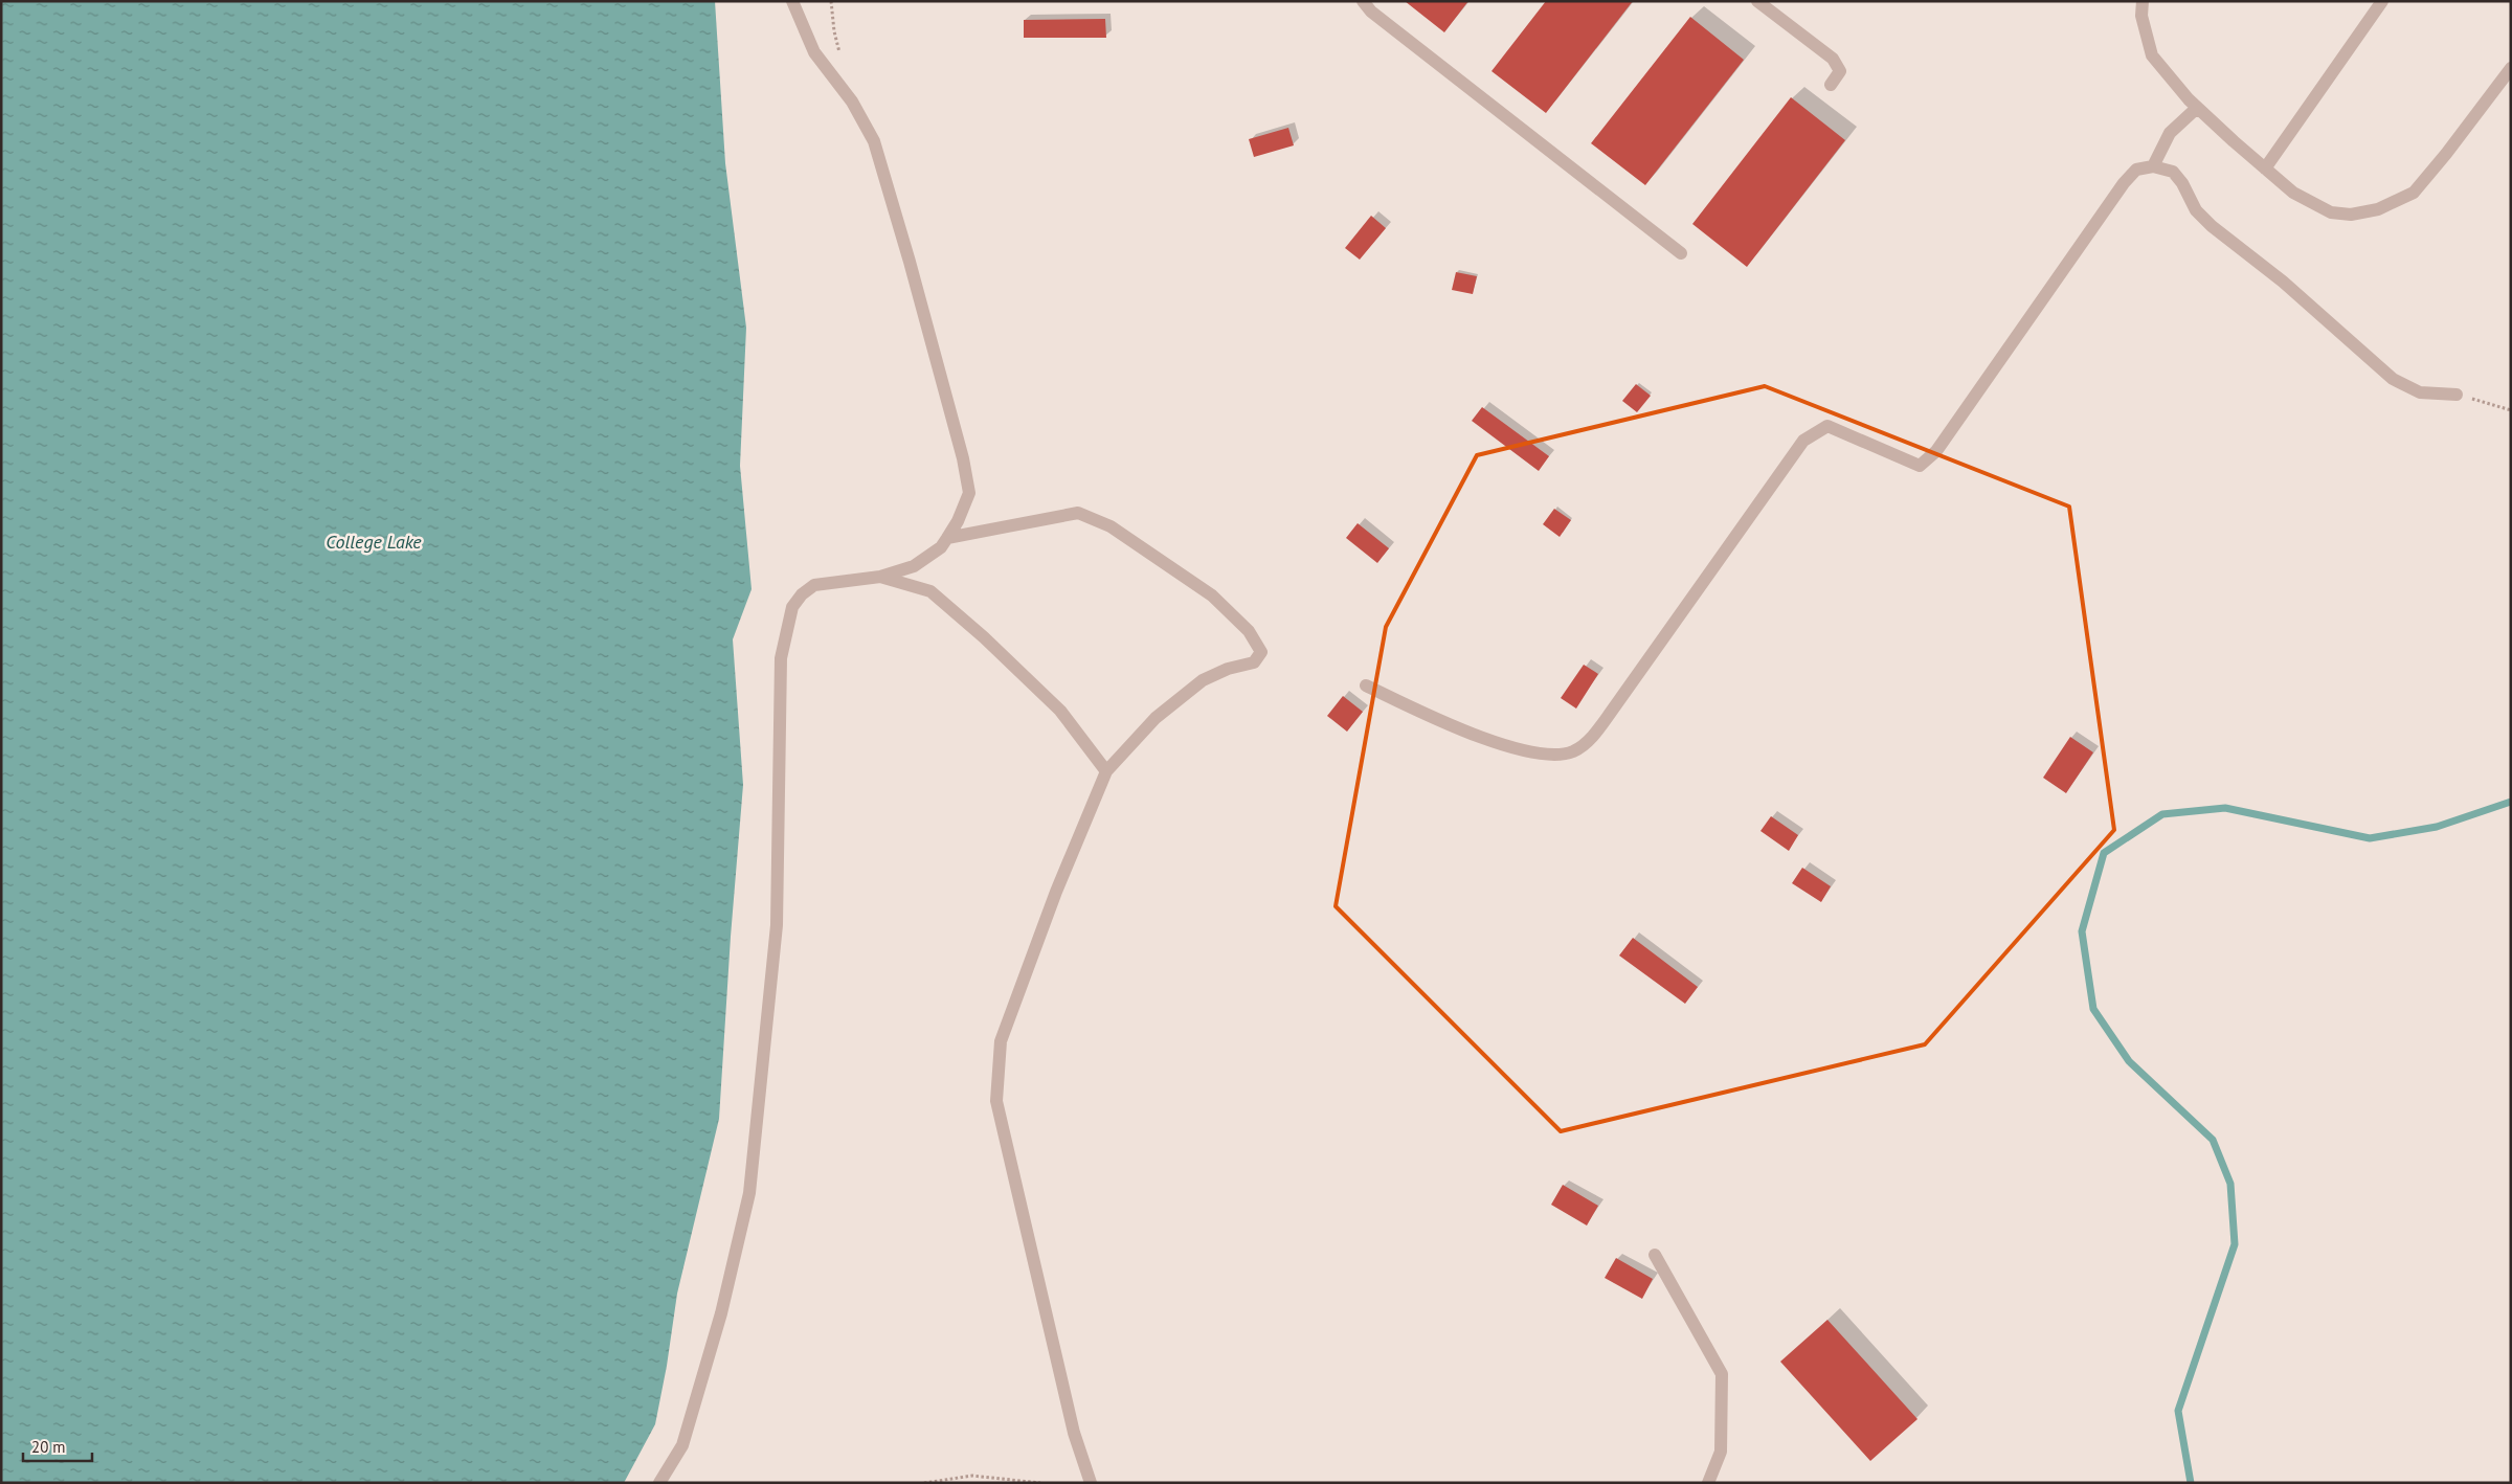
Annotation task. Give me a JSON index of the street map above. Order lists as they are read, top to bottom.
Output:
{
  "water": ["College Lake"],
  "scale_bar": "20 m"
}
